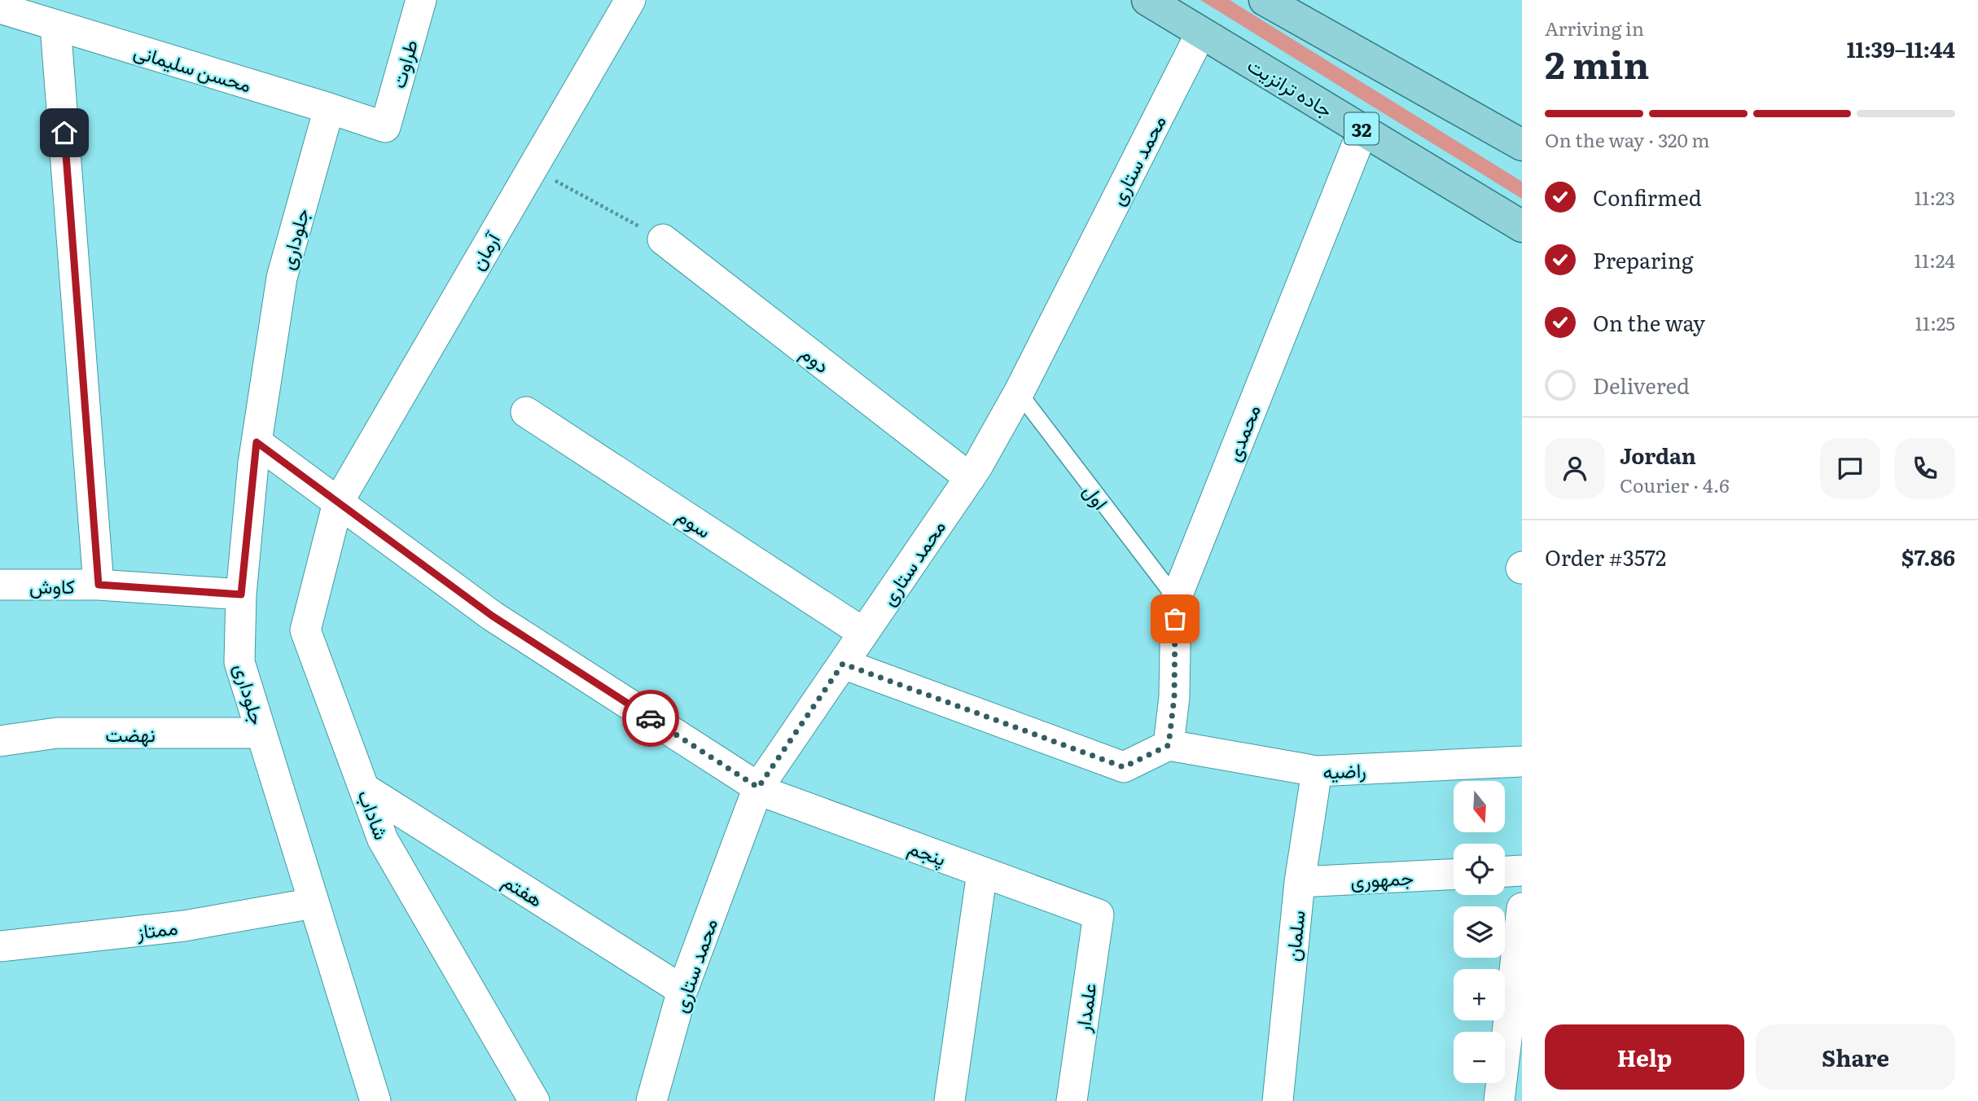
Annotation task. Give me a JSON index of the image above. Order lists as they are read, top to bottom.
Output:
{
  "streets": {
    "main road": ["جاده ترانزیت", "32"],
    "street": [
      "طراوت",
      "محسن سلیمانی",
      "محمد ستاری",
      "جلوداری",
      "آرمان",
      "دوم",
      "محمدی",
      "سوم",
      "کاوش",
      "نهضت",
      "راضیه",
      "شاداب",
      "پنجم",
      "جمهوری",
      "هفتم",
      "ممتاز",
      "سلمان",
      "علمدار"
    ],
    "lane": ["اول"]
  },
  "crossings": [
    ["طراوت", "محسن سلیمانی"],
    ["محسن سلیمانی", "جلوداری"],
    ["جاده ترانزیت", "محمد ستاری"],
    ["جاده ترانزیت", "محمدی"],
    ["محمد ستاری", "دوم"],
    ["محمد ستاری", "اول"],
    ["محمد ستاری", "سوم"],
    ["محمد ستاری", "پنجم"],
    ["محمد ستاری", "هفتم"],
    ["جلوداری", "کاوش"],
    ["جلوداری", "نهضت"],
    ["جلوداری", "پنجم"],
    ["جلوداری", "ممتاز"],
    ["آرمان", "شاداب"],
    ["آرمان", "پنجم"],
    ["محمدی", "اول"],
    ["محمدی", "راضیه"],
    ["راضیه", "سلمان"],
    ["شاداب", "پنجم"],
    ["شاداب", "هفتم"],
    ["پنجم", "علمدار"],
    ["جمهوری", "سلمان"]
  ],
  "north": "bottom",
  "page": {
    "heading": ["2 min", "Arriving in", "11:39–11:44"],
    "panel": [
      "Jordan",
      "Courier · 4.6",
      "Order #3572",
      "$7.86"
    ],
    "bar": "On the way · 320 m",
    "list": [
      ["Confirmed", "11:23"],
      ["Preparing", "11:24"],
      ["On the way", "11:25"],
      "Delivered"
    ],
    "map_buttons": ["+", "−"],
    "buttons": ["Help", "Share"]
  }
}
